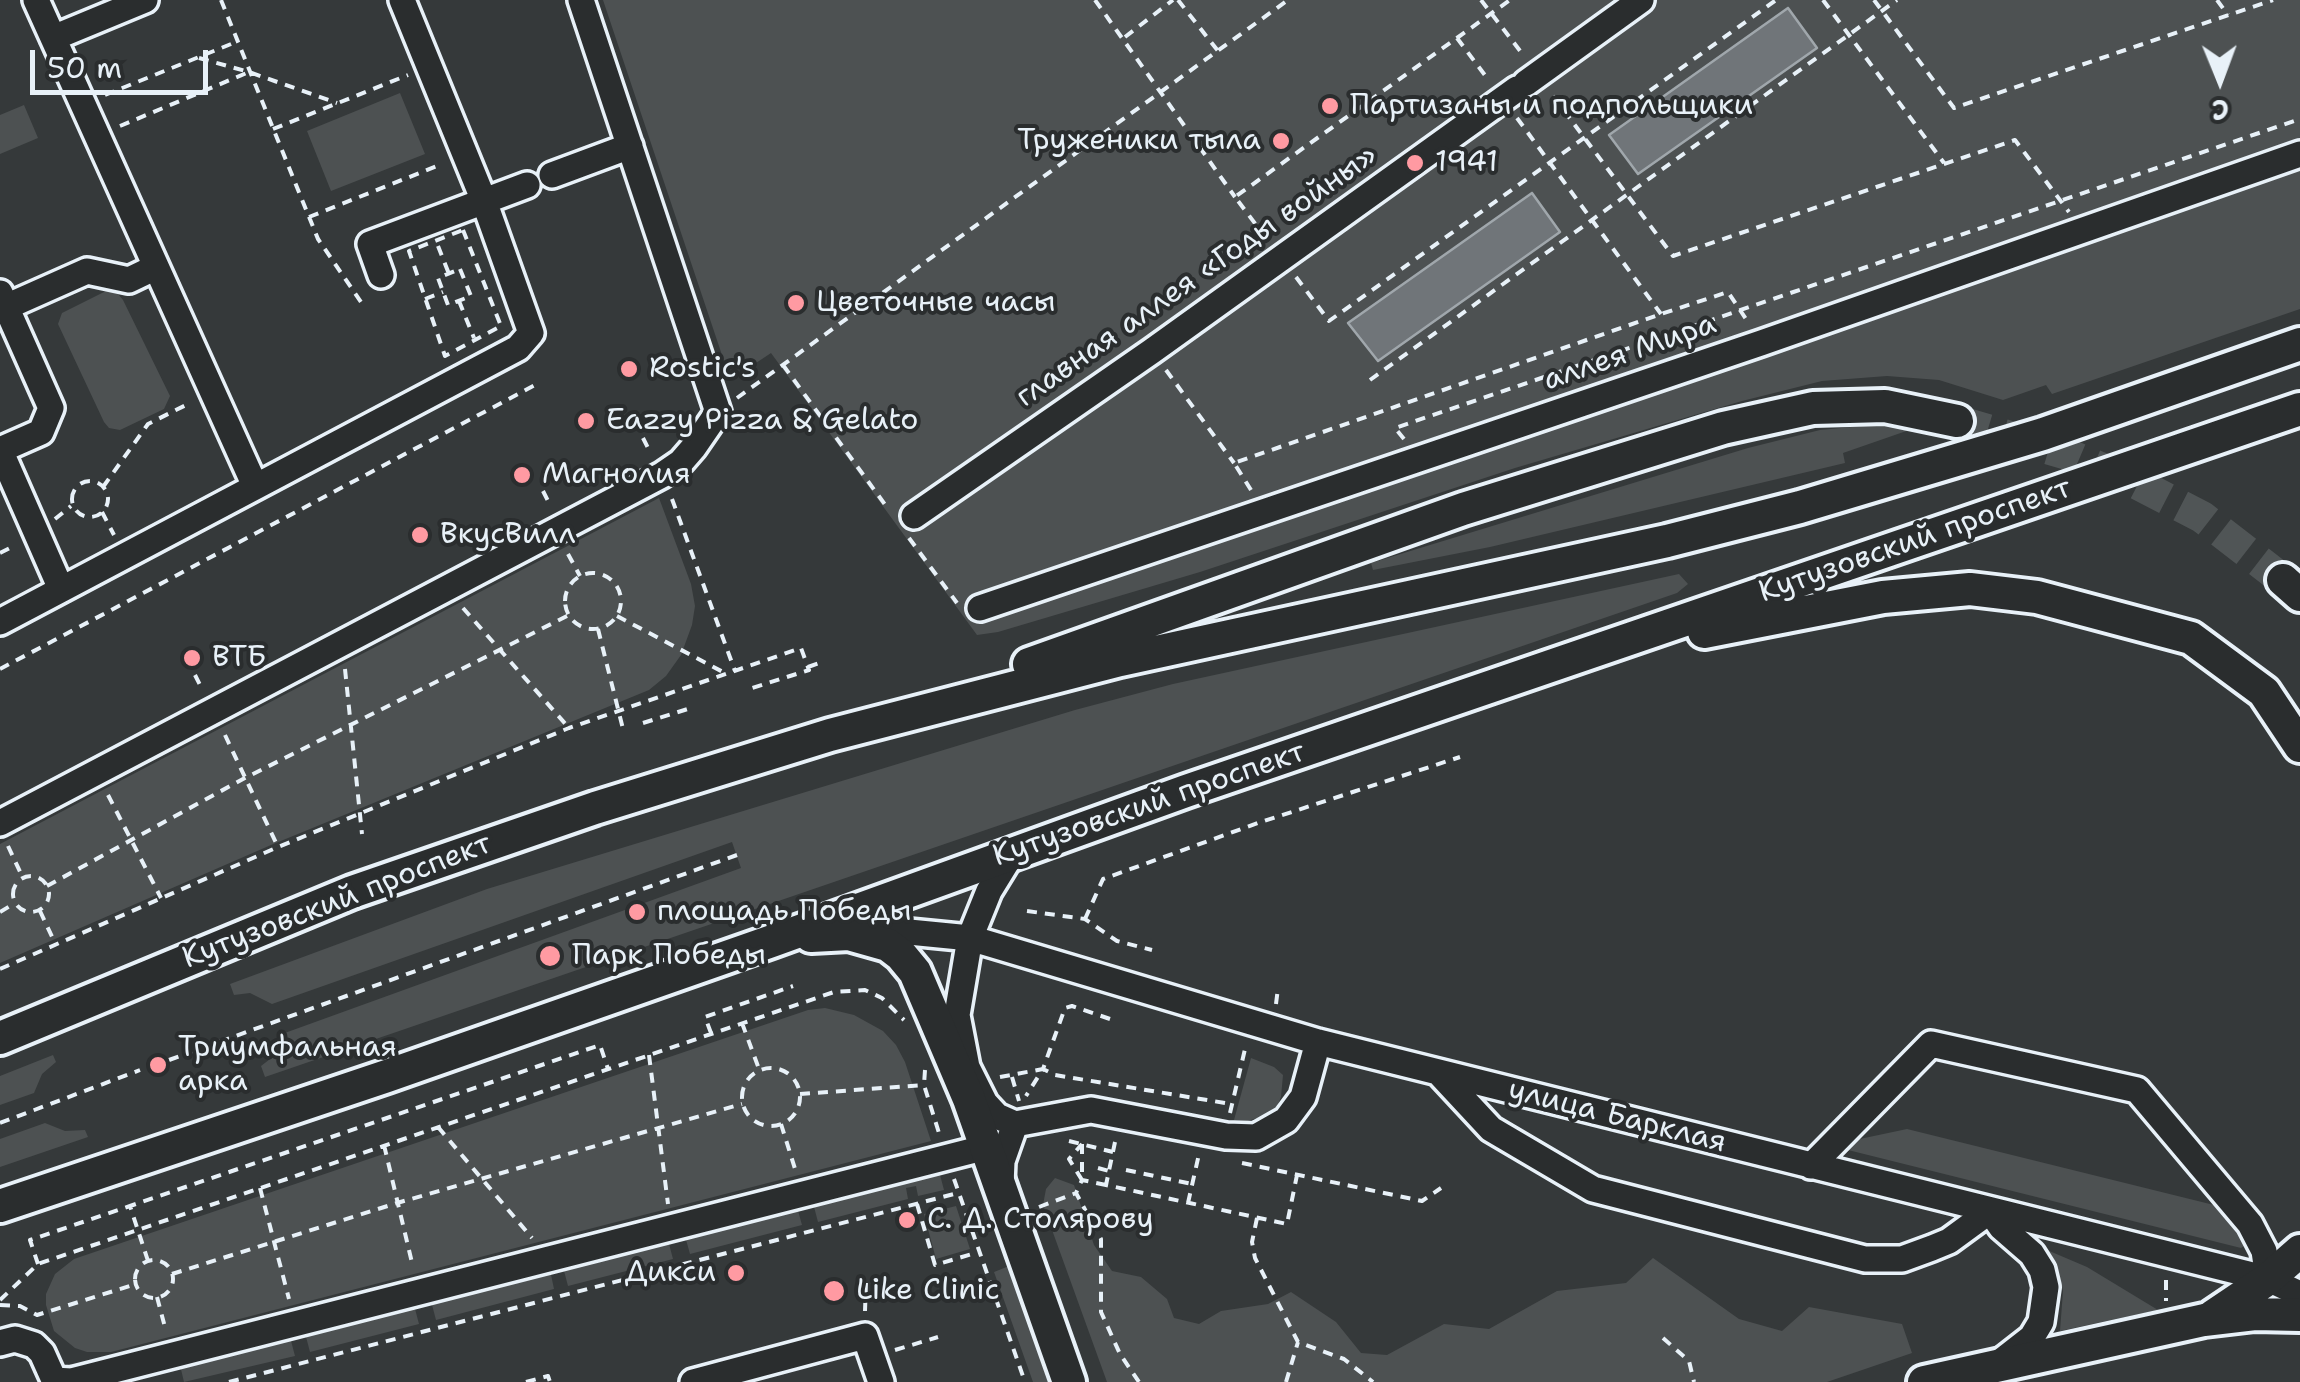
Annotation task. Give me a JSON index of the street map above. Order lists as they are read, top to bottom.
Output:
{
  "streets": {
    "main road": ["Кутузовский проспект"],
    "street": ["главная аллея «Годы войны»", "аллея Мира", "улица Барклая"]
  },
  "places": [
    "Партизаны и подпольщики",
    "Труженики тыла",
    "1941",
    "Цветочные часы",
    "Rostic's",
    "Eazzy Pizza & Gelato",
    "Магнолия",
    "ВкусВилл",
    "ВТБ",
    "площадь Победы",
    "Парк Победы",
    "Триумфальная арка",
    "С. Д. Столярову",
    "Дикси",
    "Like Clinic"
  ],
  "scale_bar": "50 m",
  "north": "bottom"
}
